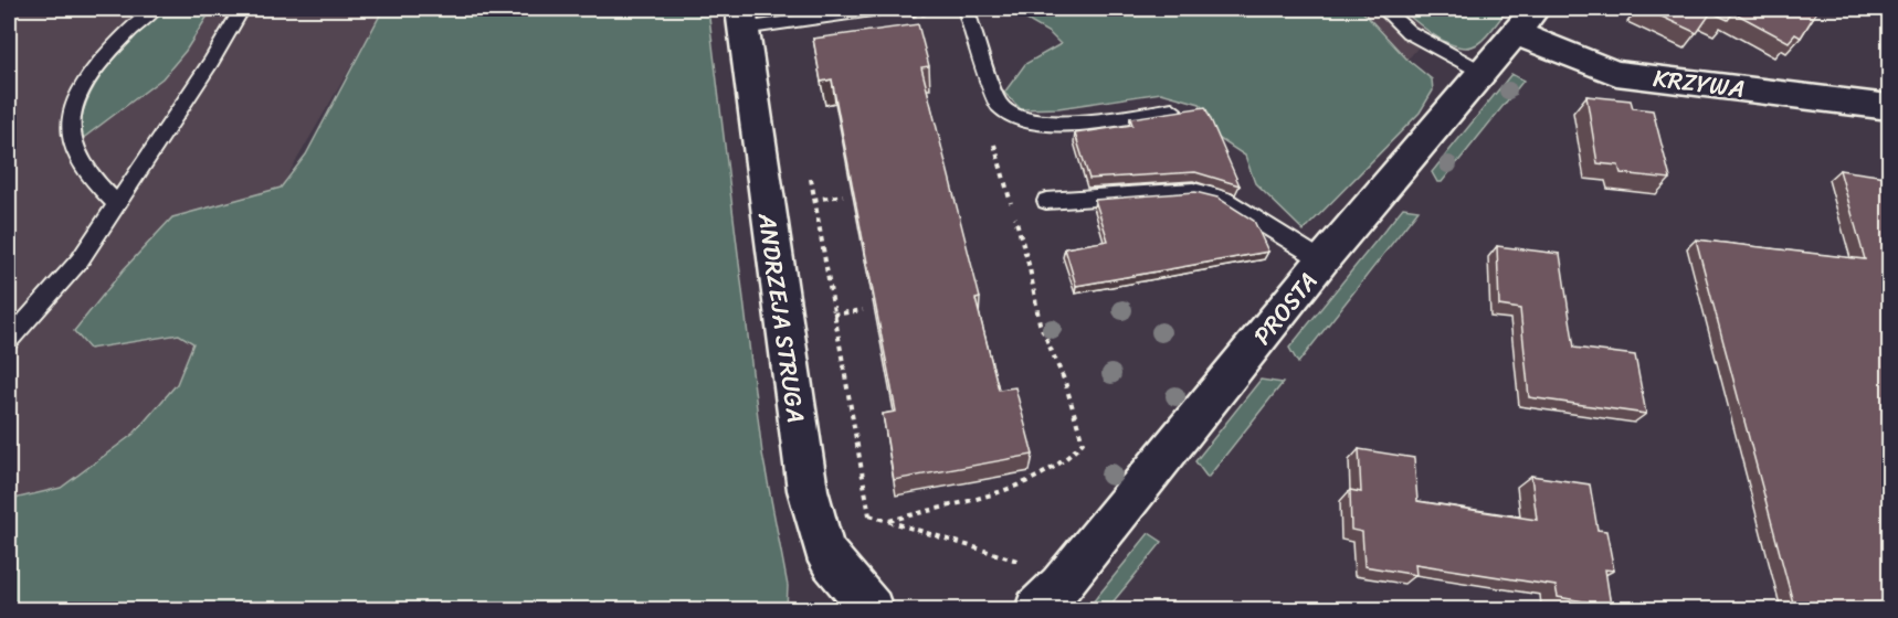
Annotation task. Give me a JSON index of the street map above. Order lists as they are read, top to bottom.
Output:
{
  "streets": {
    "street": ["KRZYWA", "PROSTA", "ANDRZEJA STRUGA"]
  },
  "crossings": [
    ["KRZYWA", "PROSTA"]
  ]
}
